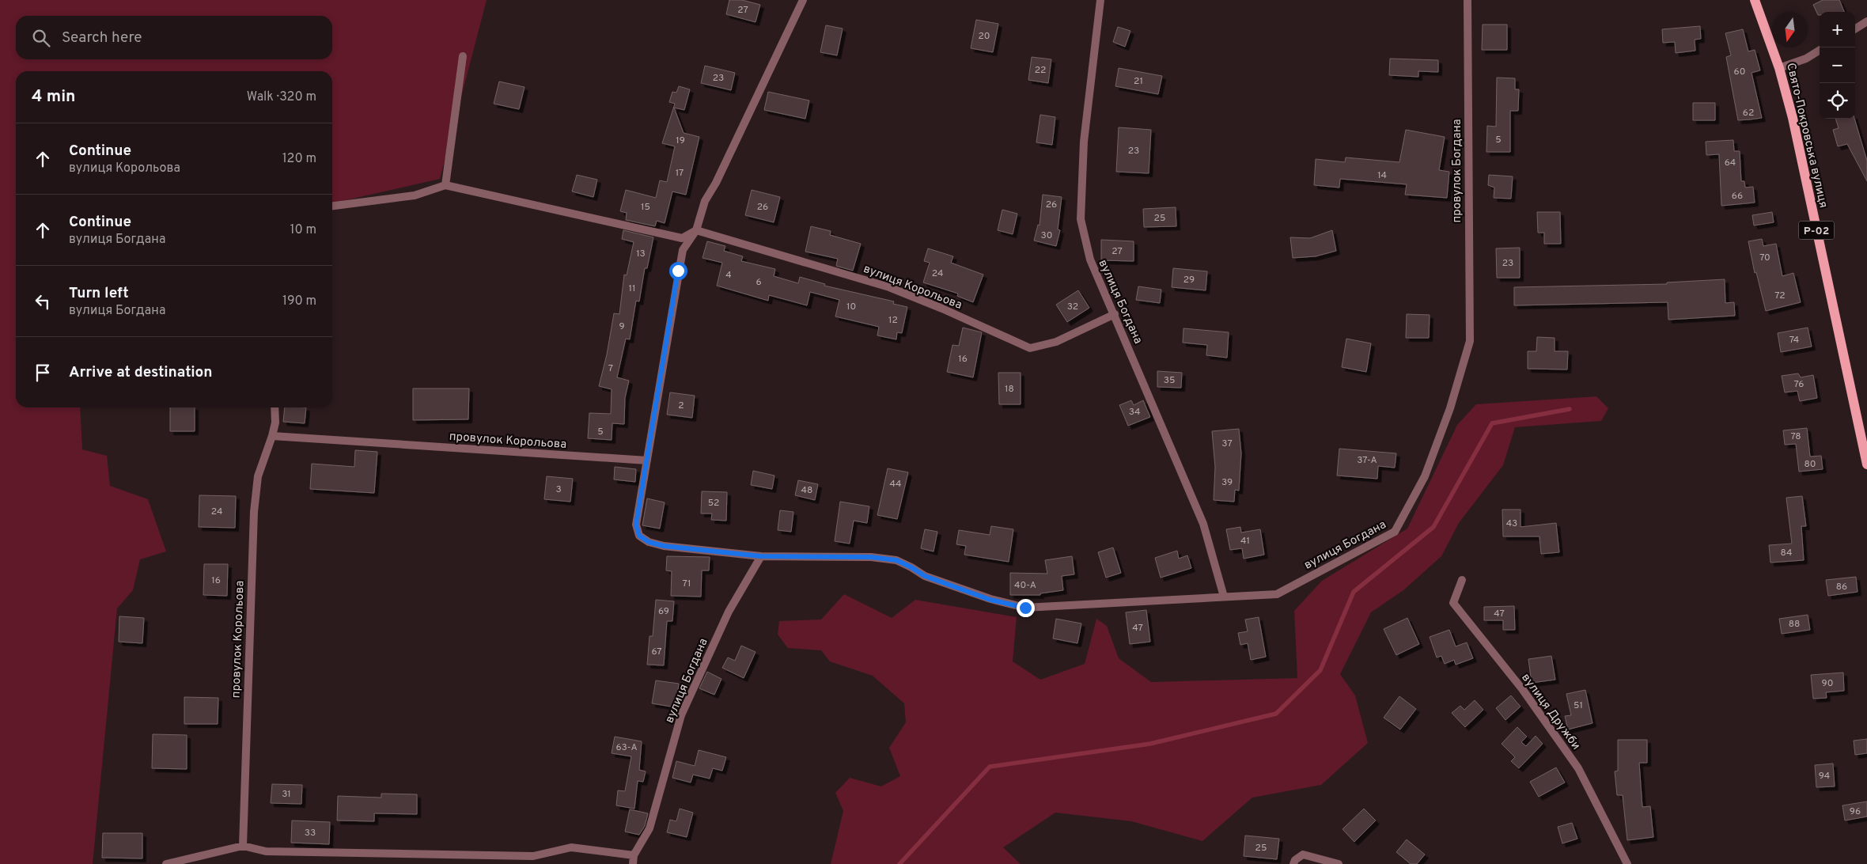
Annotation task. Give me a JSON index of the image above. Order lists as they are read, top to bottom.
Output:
{
  "streets": {
    "main road": ["Свято-Покровська вулиця", "Р-02"],
    "street": [
      "провулок Богдана",
      "вулиця Корольова",
      "вулиця Богдана",
      "провулок Корольова",
      "вулиця Дружби"
    ]
  },
  "crossings": [
    ["провулок Богдана", "вулиця Богдана"],
    ["вулиця Корольова", "вулиця Богдана"],
    ["вулиця Богдана", "провулок Корольова"]
  ],
  "house_numbers": [
    "27",
    "20",
    "22",
    "60",
    "23",
    "21",
    "62",
    "5",
    "19",
    "23",
    "64",
    "17",
    "14",
    "66",
    "26",
    "15",
    "26",
    "25",
    "30",
    "27",
    "13",
    "70",
    "23",
    "24",
    "4",
    "29",
    "6",
    "11",
    "72",
    "10",
    "32",
    "12",
    "9",
    "74",
    "16",
    "7",
    "35",
    "76",
    "18",
    "2",
    "34",
    "5",
    "78",
    "37",
    "37-А",
    "80",
    "39",
    "44",
    "3",
    "48",
    "52",
    "24",
    "43",
    "41",
    "84",
    "16",
    "71",
    "40-А",
    "86",
    "69",
    "47",
    "88",
    "47",
    "67",
    "90",
    "51",
    "63-А",
    "94",
    "31",
    "96",
    "33",
    "25"
  ],
  "north": "bottom",
  "page": {
    "map_buttons": ["+", "−"],
    "search": "Search here",
    "heading": ["4 min", "Walk · 320 m"],
    "list": [
      ["Continue", "вулиця Корольова", "120 m"],
      ["Continue", "вулиця Богдана", "10 m"],
      ["Turn left", "вулиця Богдана", "190 m"],
      "Arrive at destination"
    ]
  }
}
